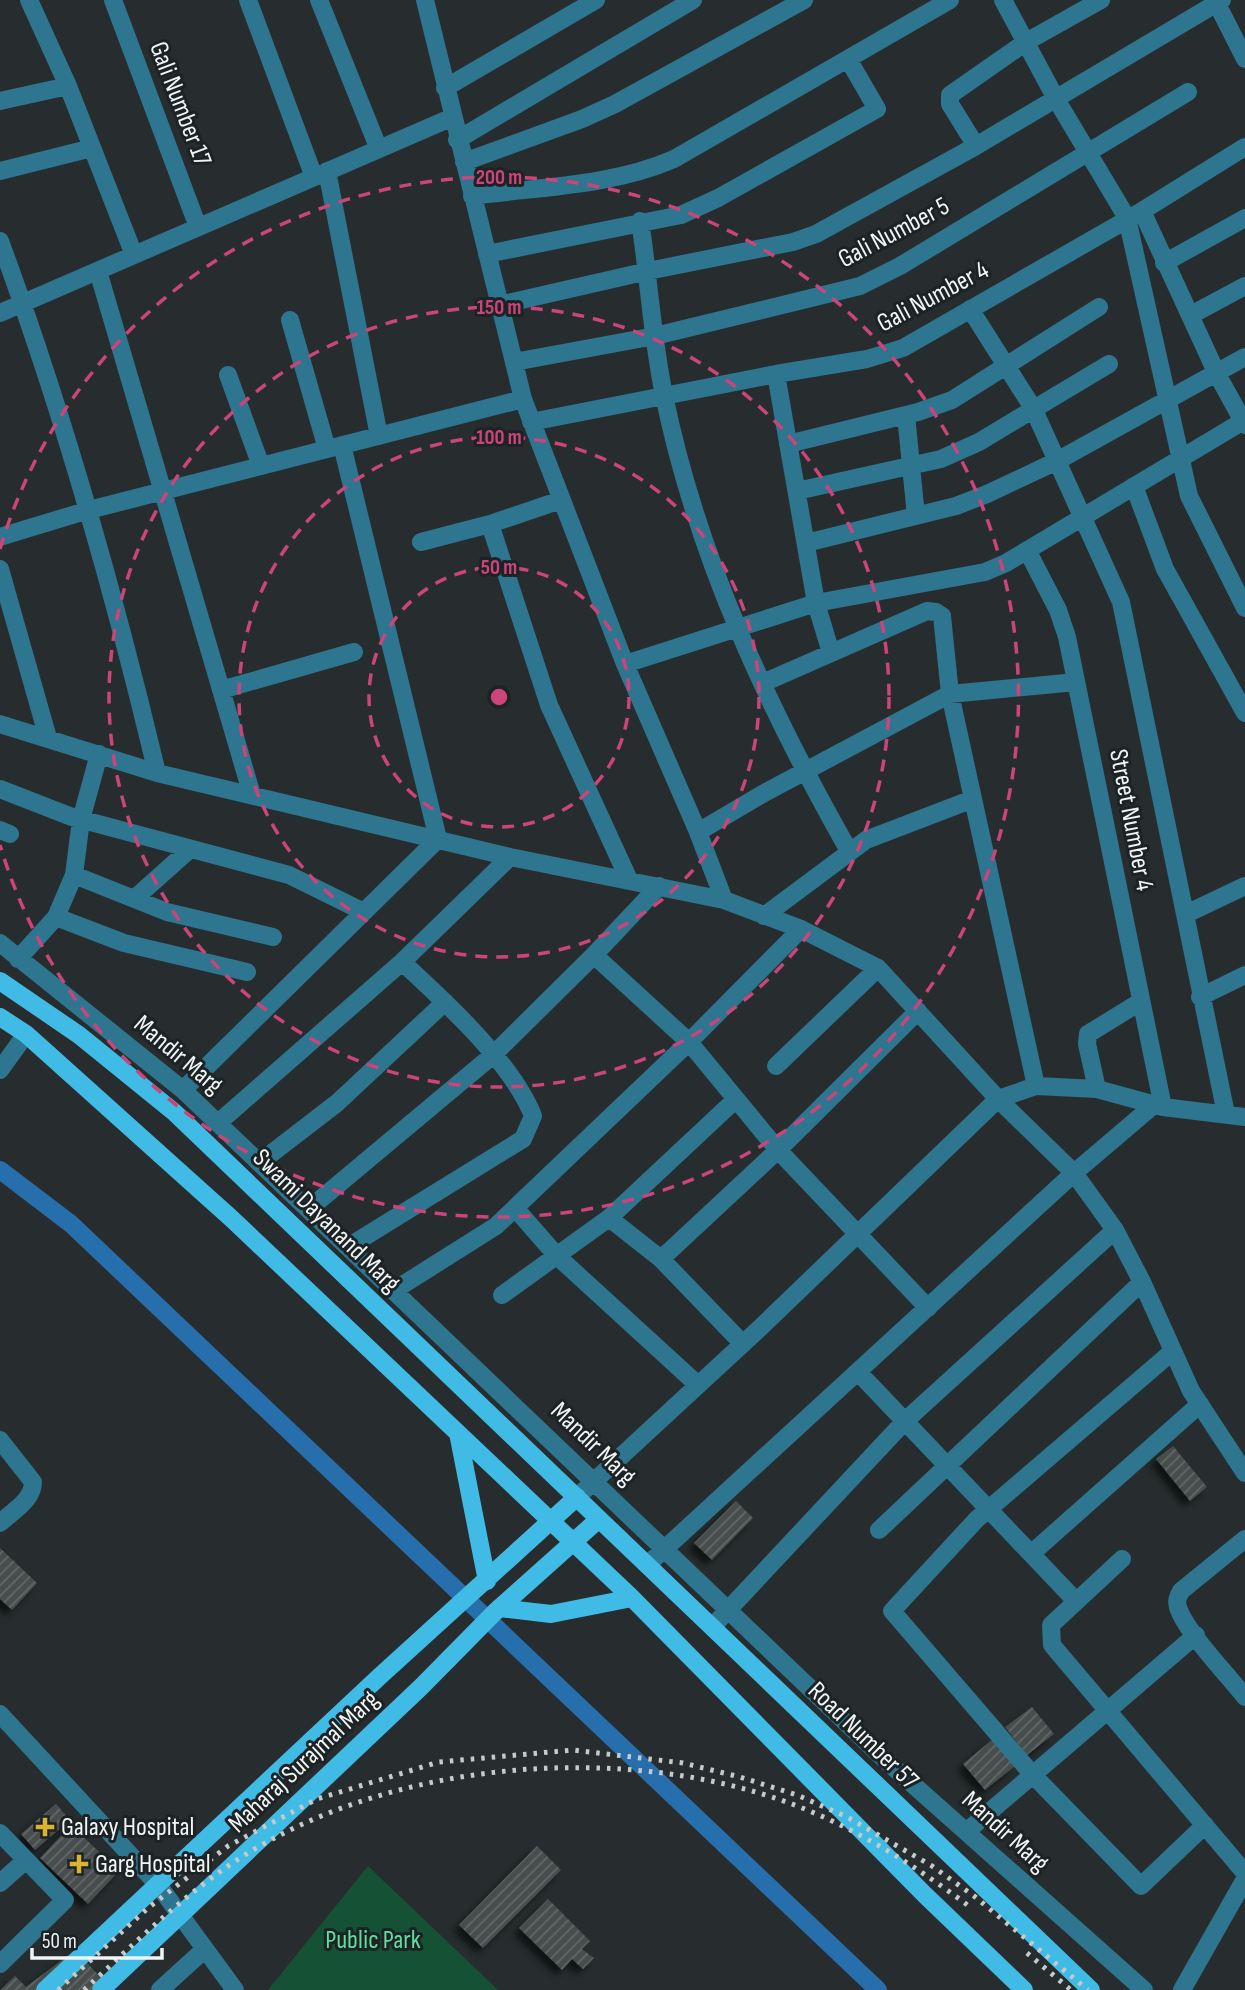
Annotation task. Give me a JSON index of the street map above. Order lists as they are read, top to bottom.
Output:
{
  "streets": {
    "main road": ["Swami Dayanand Marg", "Road Number 57", "Maharaj Surajmal Marg"],
    "street": [
      "Gali Number 17",
      "Gali Number 5",
      "Gali Number 4",
      "Street Number 4",
      "Mandir Marg"
    ]
  },
  "crossings": [
    ["Swami Dayanand Marg", "Road Number 57"],
    ["Swami Dayanand Marg", "Maharaj Surajmal Marg"],
    ["Road Number 57", "Maharaj Surajmal Marg"]
  ],
  "parks": ["Public Park"],
  "places": {
    "health": ["Galaxy Hospital", "Garg Hospital"]
  },
  "scale_bar": "50 m",
  "rings": [
    "200 m",
    "150 m",
    "100 m",
    "50 m"
  ]
}
